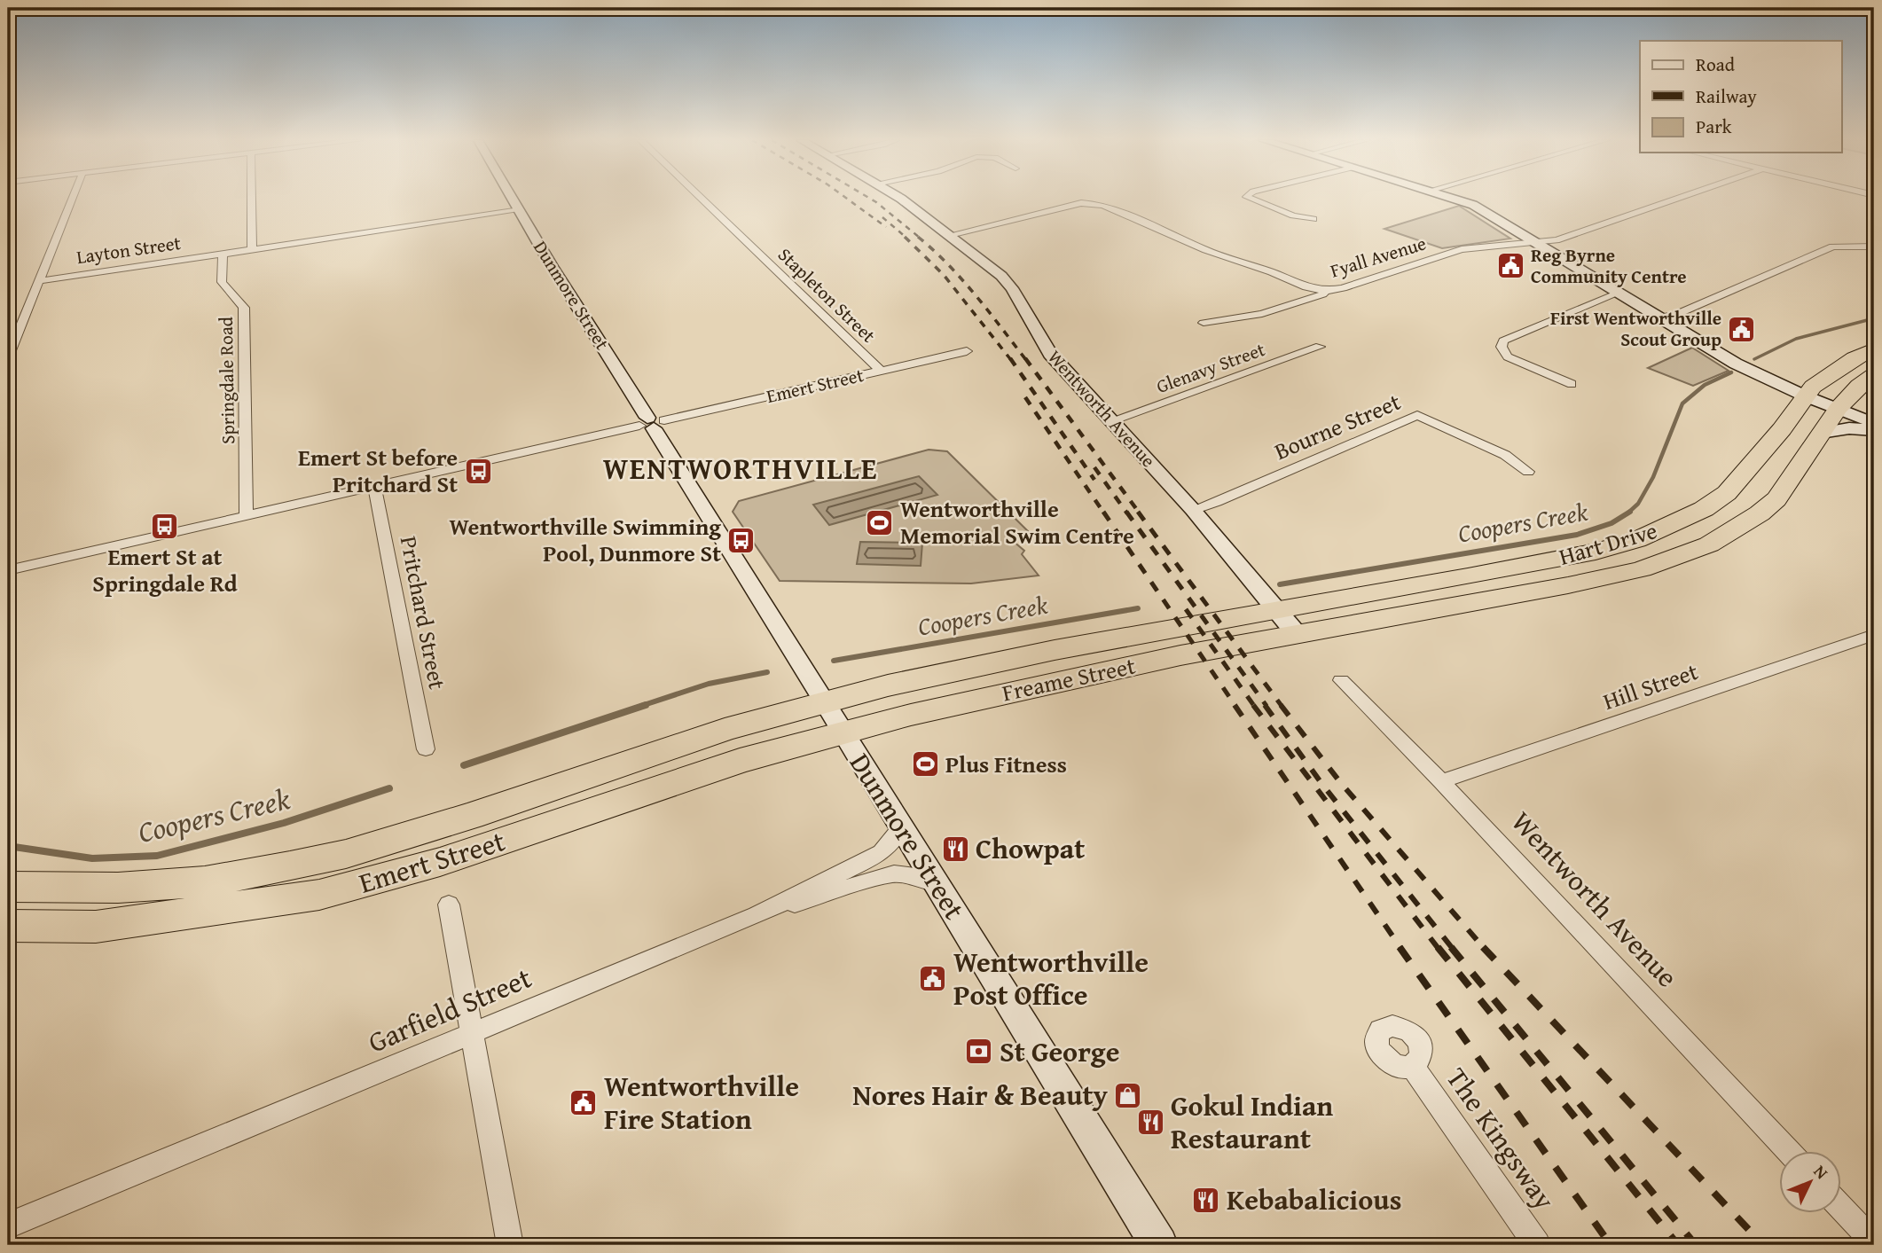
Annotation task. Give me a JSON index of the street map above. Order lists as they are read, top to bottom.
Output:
{
  "streets": {
    "highway": ["Emert Street", "Hart Drive", "Freame Street"],
    "main road": ["Dunmore Street", "Wentworth Avenue"],
    "street": [
      "Layton Street",
      "Fyall Avenue",
      "Stapleton Street",
      "Glenavy Street",
      "Springdale Road",
      "Bourne Street",
      "Pritchard Street",
      "Hill Street",
      "Garfield Street",
      "The Kingsway"
    ]
  },
  "crossings": [
    ["Layton Street", "Dunmore Street"],
    ["Layton Street", "Springdale Road"],
    ["Fyall Avenue", "Wentworth Avenue"],
    ["Dunmore Street", "Emert Street"],
    ["Dunmore Street", "Freame Street"],
    ["Dunmore Street", "Garfield Street"],
    ["Stapleton Street", "Emert Street"],
    ["Glenavy Street", "Wentworth Avenue"],
    ["Springdale Road", "Emert Street"],
    ["Emert Street", "Pritchard Street"],
    ["Emert Street", "Freame Street"],
    ["Wentworth Avenue", "Bourne Street"],
    ["Wentworth Avenue", "Hart Drive"],
    ["Wentworth Avenue", "Freame Street"],
    ["Wentworth Avenue", "Hill Street"],
    ["Hart Drive", "Freame Street"]
  ],
  "districts": ["WENTWORTHVILLE"],
  "water": ["Coopers Creek"],
  "places": {
    "public building": [
      "Reg Byrne Community Centre",
      "First Wentworthville Scout Group",
      "Wentworthville Post Office",
      "Wentworthville Fire Station"
    ],
    "bus stop": ["Emert St before Pritchard St", "Emert St at Springdale Rd", "Wentworthville Swimming Pool, Dunmore St"],
    "sports": ["Wentworthville Memorial Swim Centre", "Plus Fitness"],
    "restaurant": ["Chowpat", "Gokul Indian Restaurant", "Kebabalicious"],
    "bank": ["St George"],
    "shop": ["Nores Hair & Beauty"]
  },
  "legend": ["Road", "Railway", "Park"],
  "north": "top right"
}
